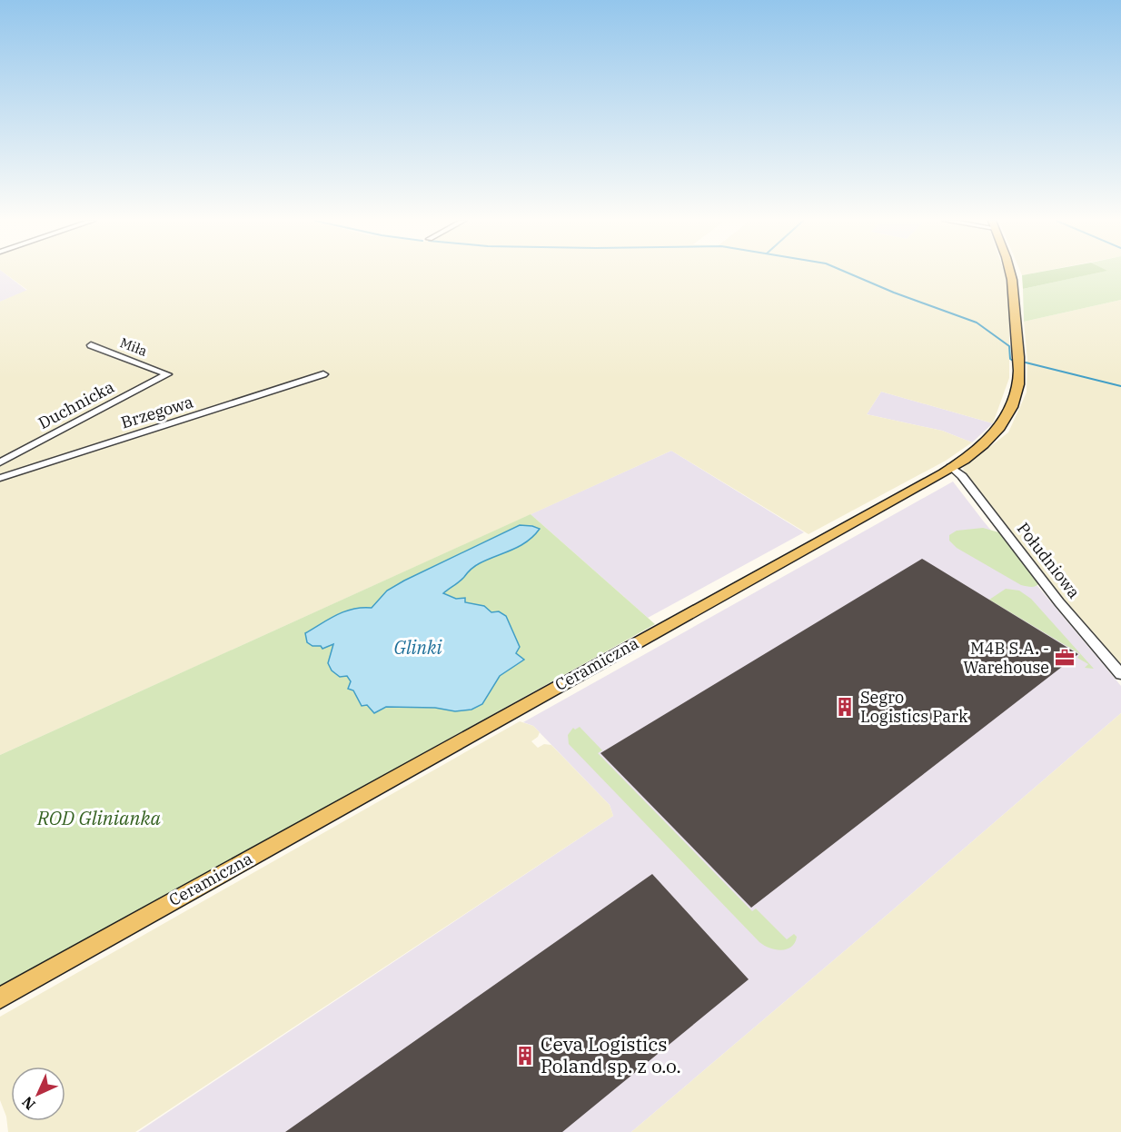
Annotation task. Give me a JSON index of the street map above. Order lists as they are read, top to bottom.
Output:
{
  "streets": {
    "main road": ["Ceramiczna"],
    "street": [
      "Miła",
      "Duchnicka",
      "Brzegowa",
      "Południowa"
    ]
  },
  "crossings": [
    ["Miła", "Duchnicka"],
    ["Południowa", "Ceramiczna"]
  ],
  "water": ["Glinki"],
  "parks": ["ROD Glinianka"],
  "places": {
    "office": ["M4B S.A. - Warehouse"],
    "building": ["Segro Logistics Park", "Ceva Logistics Poland sp. z o.o."]
  },
  "north": "bottom left"
}
